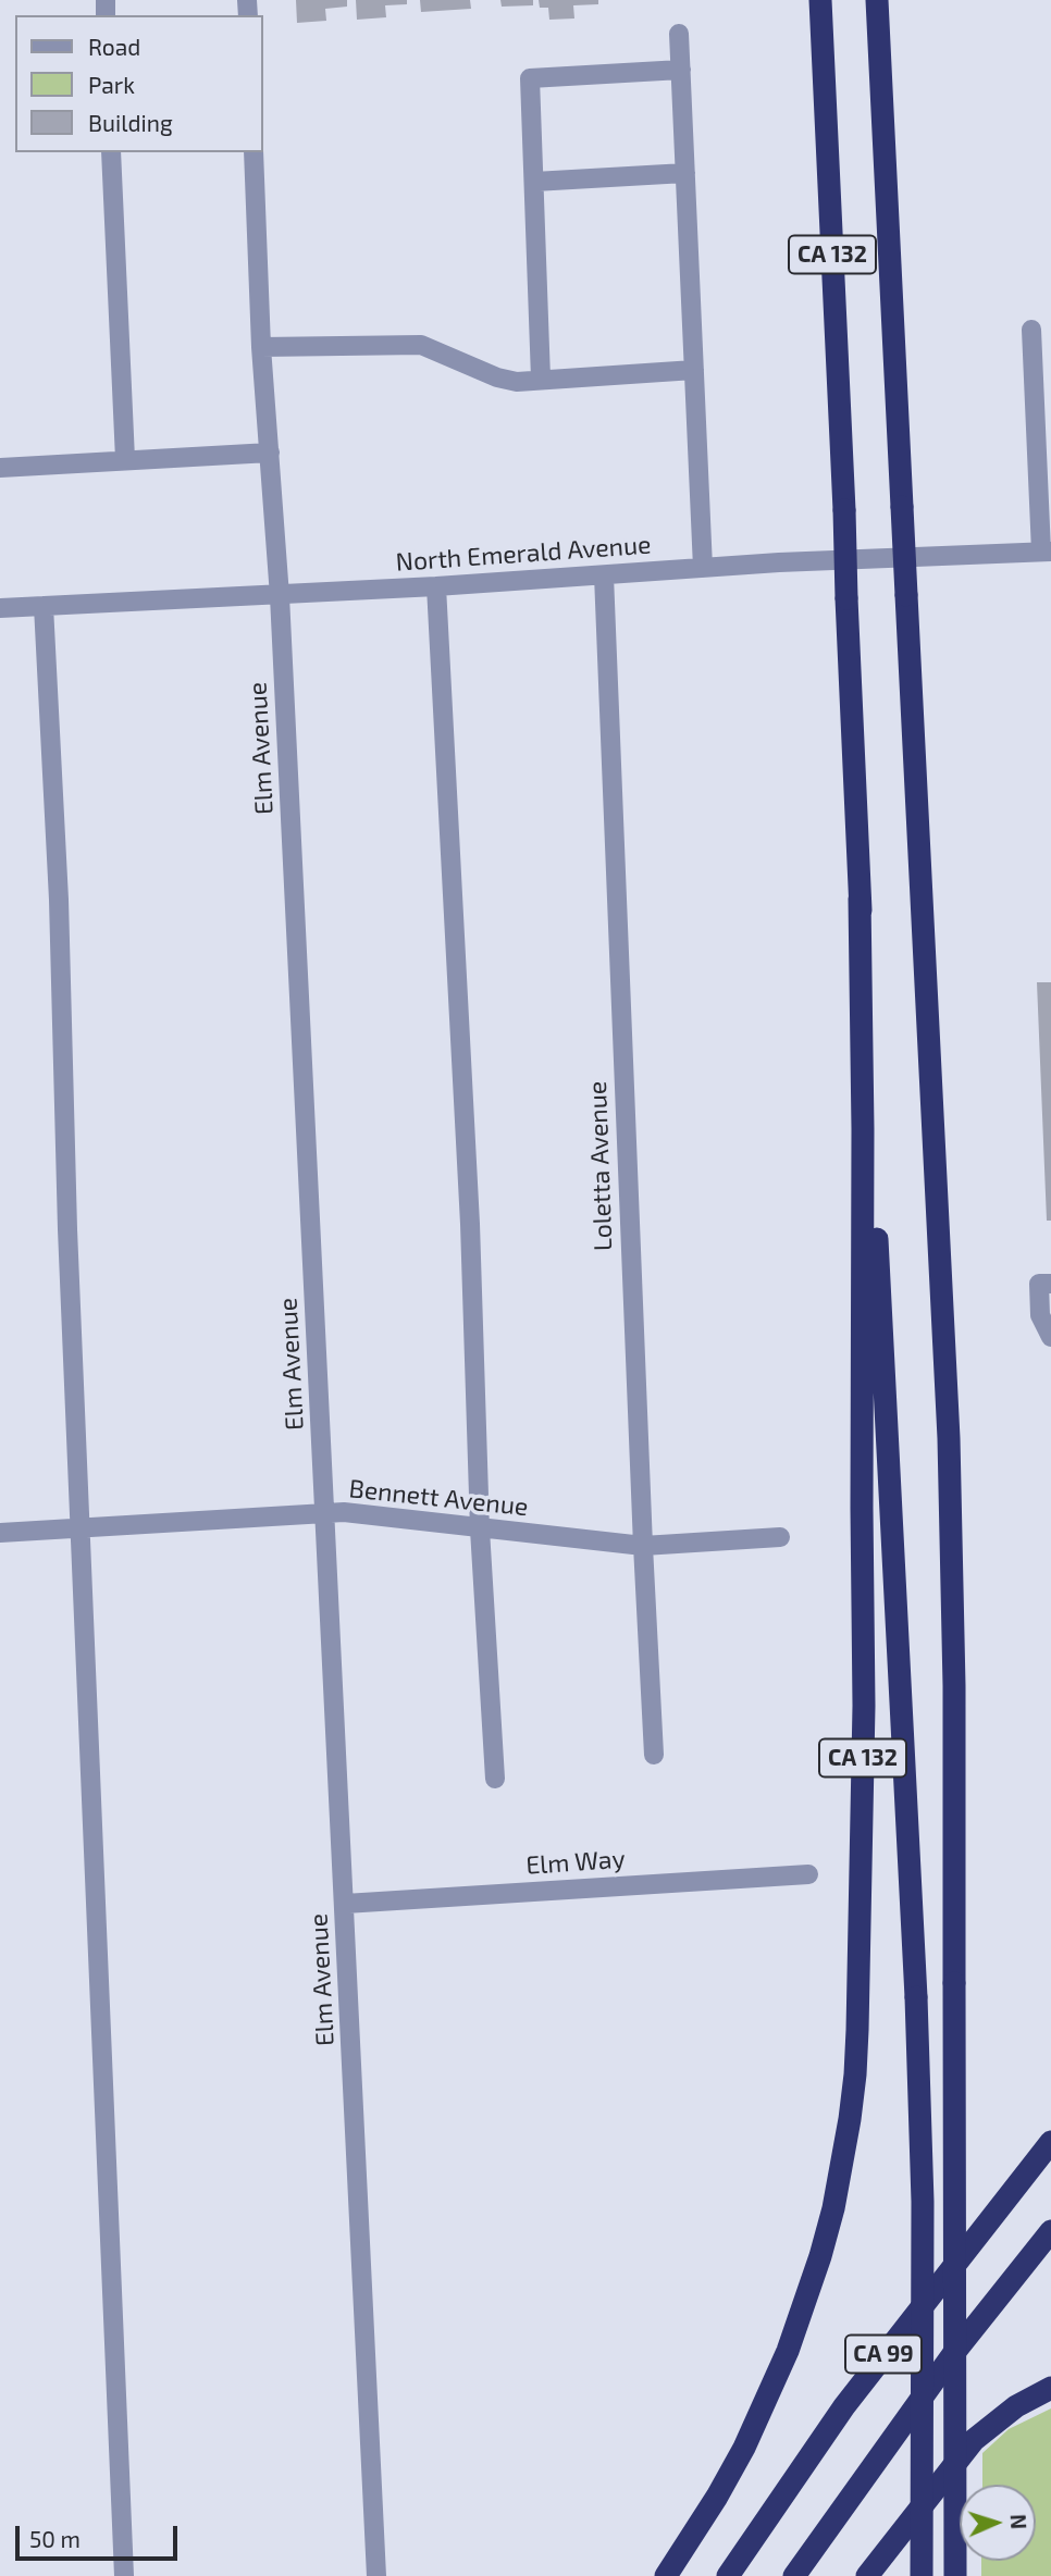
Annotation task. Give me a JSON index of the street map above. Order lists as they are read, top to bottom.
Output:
{
  "streets": {
    "highway": ["CA 132", "CA 99"],
    "street": [
      "North Emerald Avenue",
      "Elm Avenue",
      "Loletta Avenue",
      "Bennett Avenue",
      "Elm Way"
    ]
  },
  "crossings": [
    ["North Emerald Avenue", "Elm Avenue"],
    ["North Emerald Avenue", "Loletta Avenue"],
    ["Elm Avenue", "Bennett Avenue"],
    ["Elm Avenue", "Elm Way"],
    ["Loletta Avenue", "Bennett Avenue"]
  ],
  "legend": ["Road", "Park", "Building"],
  "scale_bar": "50 m",
  "north": "right"
}
